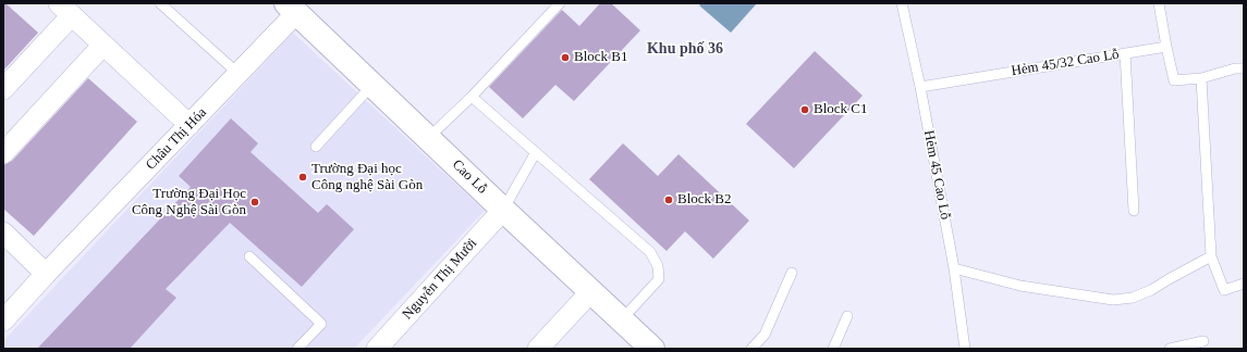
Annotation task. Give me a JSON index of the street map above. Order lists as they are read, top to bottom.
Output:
{
  "streets": {
    "street": ["Châu Thị Hóa", "Cao Lỗ", "Nguyễn Thị Mười"],
    "lane": ["Hẻm 45/32 Cao Lỗ", "Hẻm 45 Cao Lỗ"]
  },
  "crossings": [
    ["Hẻm 45/32 Cao Lỗ", "Hẻm 45 Cao Lỗ"],
    ["Châu Thị Hóa", "Cao Lỗ"],
    ["Cao Lỗ", "Nguyễn Thị Mười"]
  ],
  "districts": ["Khu phố 36"],
  "places": [
    "Block B1",
    "Block C1",
    "Trường Đại học Công nghệ Sài Gòn",
    "Block B2",
    "Trường Đại Học Công Nghệ Sài Gòn"
  ]
}
